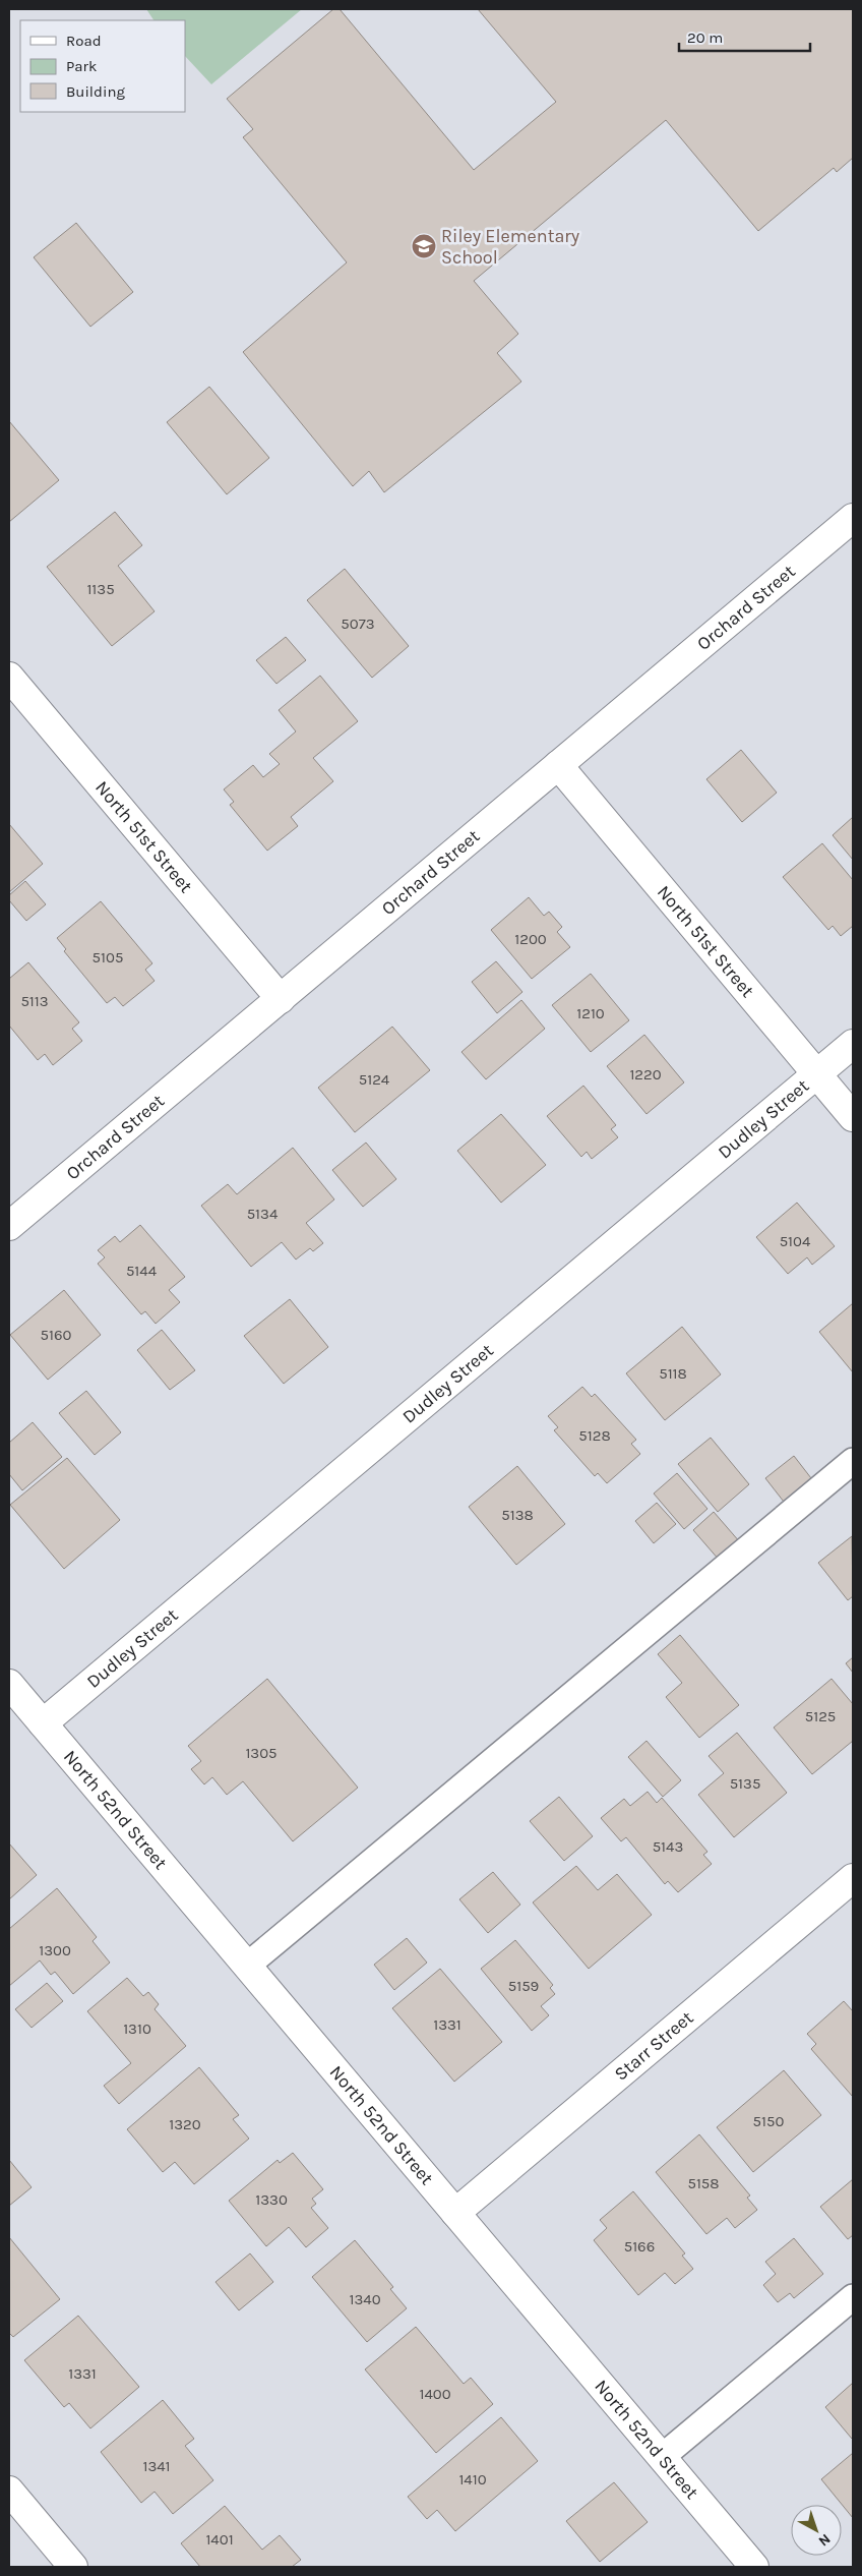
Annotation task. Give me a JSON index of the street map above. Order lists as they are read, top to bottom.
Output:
{
  "streets": {
    "street": [
      "Orchard Street",
      "North 51st Street",
      "Dudley Street",
      "North 52nd Street",
      "Starr Street"
    ]
  },
  "crossings": [
    ["Orchard Street", "North 51st Street"],
    ["North 51st Street", "Dudley Street"],
    ["Dudley Street", "North 52nd Street"],
    ["North 52nd Street", "Starr Street"]
  ],
  "places": {
    "school or university": ["Riley Elementary School"]
  },
  "house_numbers": [
    "1135",
    "5073",
    "1200",
    "5105",
    "5113",
    "1210",
    "1220",
    "5124",
    "5134",
    "5104",
    "5144",
    "5160",
    "5118",
    "5128",
    "5138",
    "5125",
    "1305",
    "5135",
    "5143",
    "1300",
    "5159",
    "1331",
    "1310",
    "5150",
    "1320",
    "5158",
    "1330",
    "5166",
    "1340",
    "1331",
    "1400",
    "1341",
    "1410",
    "1401"
  ],
  "legend": ["Road", "Park", "Building"],
  "scale_bar": "20 m",
  "north": "bottom right"
}
